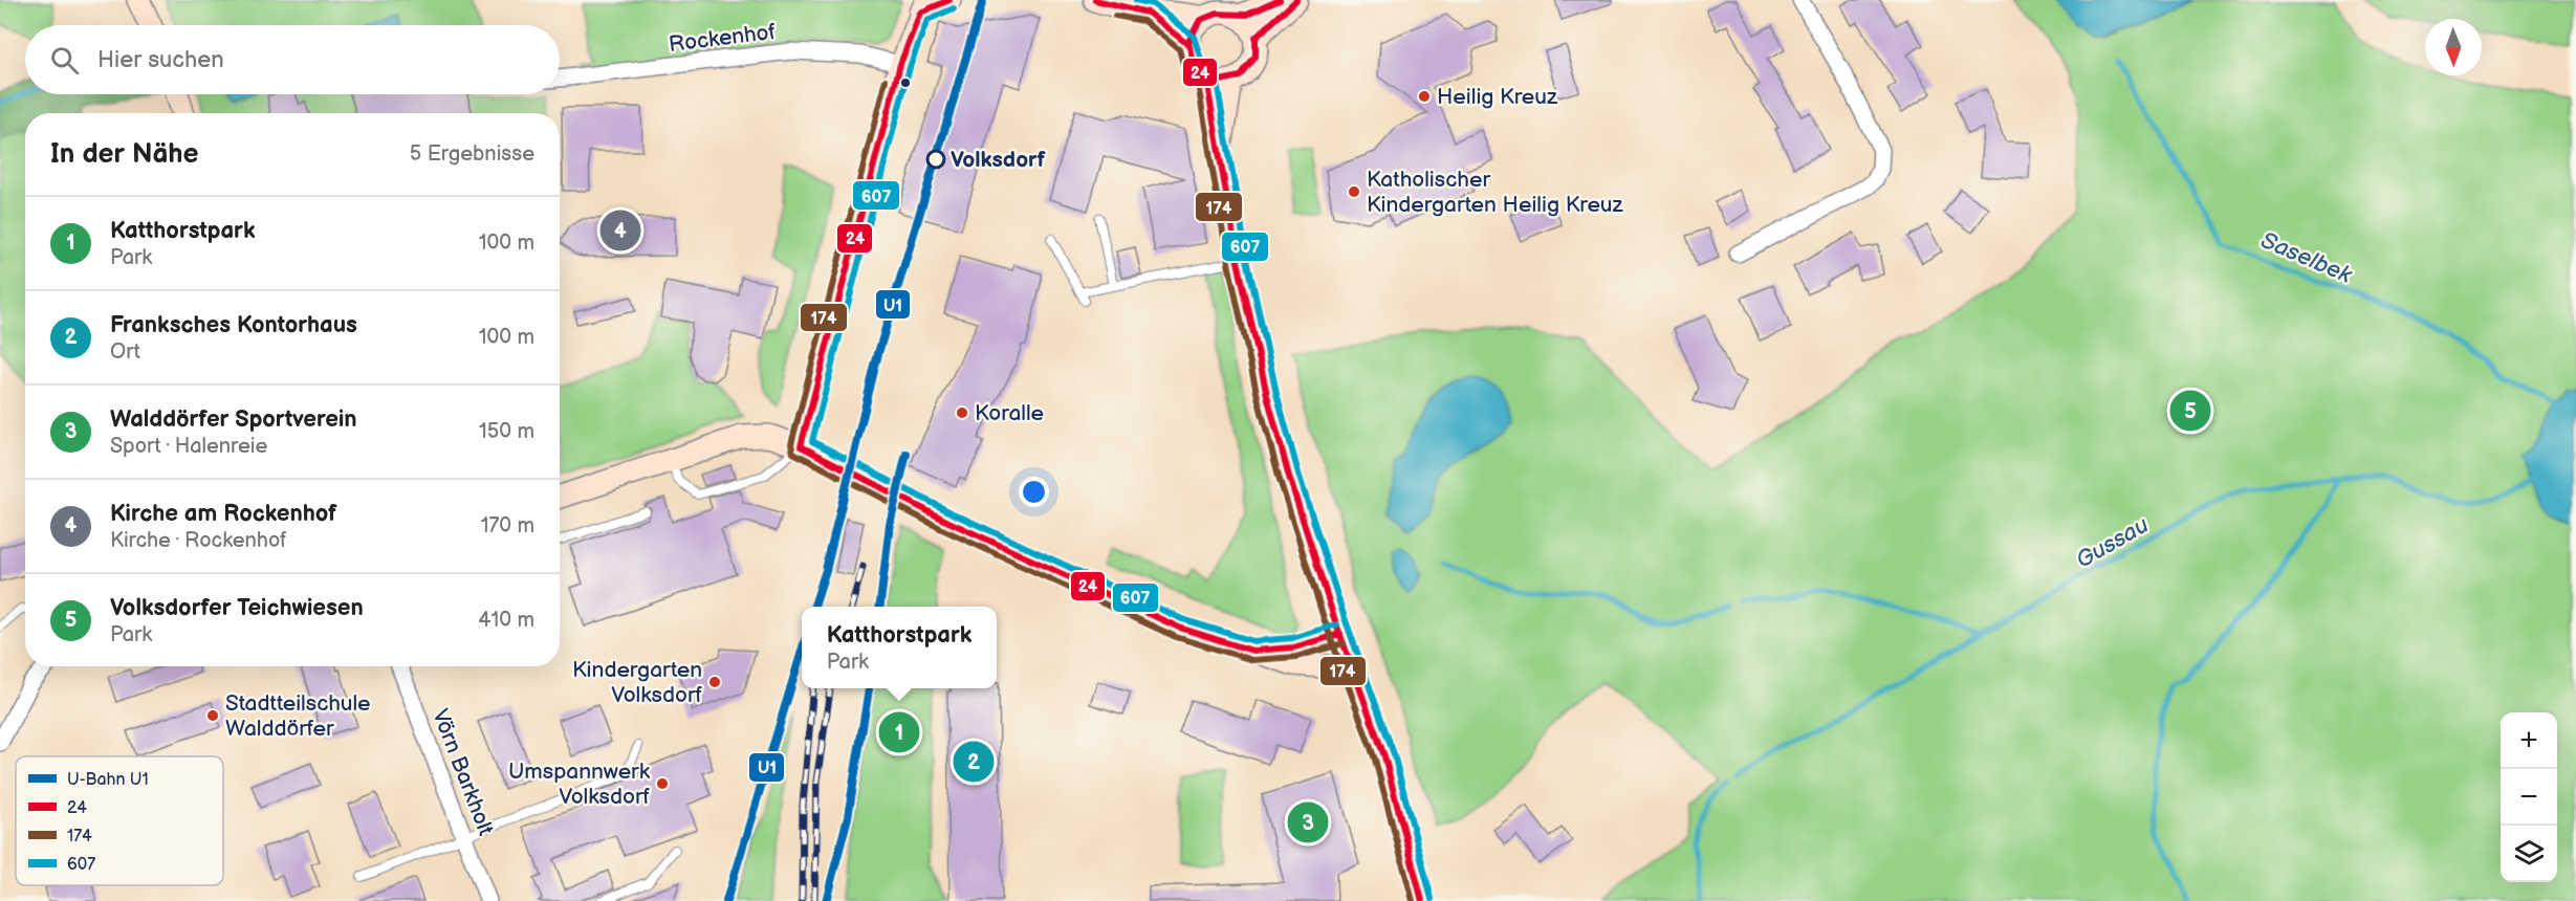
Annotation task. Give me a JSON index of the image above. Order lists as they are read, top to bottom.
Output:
{
  "streets": {
    "street": ["Rockenhof", "Vörn Barkholt"]
  },
  "water": ["Saselbek", "Gussau"],
  "places": [
    "Heilig Kreuz",
    "Volksdorf",
    "Katholischer Kindergarten Heilig Kreuz",
    "Koralle",
    "Kindergarten Volksdorf",
    "Stadtteilschule Walddörfer",
    "Umspannwerk Volksdorf"
  ],
  "lines": [
    "metro line U1",
    "transit line 24",
    "transit line 607",
    "transit line 174"
  ],
  "legend": [
    "U-Bahn U1",
    "24",
    "174",
    "607"
  ],
  "north": "bottom",
  "page": {
    "search": "Hier suchen",
    "heading": ["In der Nähe", "5 Ergebnisse"],
    "list": [
      {
        "mark": "1",
        "name": "Katthorstpark",
        "note": "Park",
        "value": "100 m"
      },
      {
        "mark": "2",
        "name": "Franksches Kontorhaus",
        "note": "Ort",
        "value": "100 m"
      },
      {
        "mark": "3",
        "name": "Walddörfer Sportverein",
        "note": "Sport · Halenreie",
        "value": "150 m"
      },
      {
        "mark": "4",
        "name": "Kirche am Rockenhof",
        "note": "Kirche · Rockenhof",
        "value": "170 m"
      },
      {
        "mark": "5",
        "name": "Volksdorfer Teichwiesen",
        "note": "Park",
        "value": "410 m"
      }
    ],
    "pins": [
      "4",
      "5",
      "1",
      "2",
      "3"
    ],
    "popup": ["Katthorstpark", "Park"],
    "map_buttons": ["+", "−"]
  }
}
